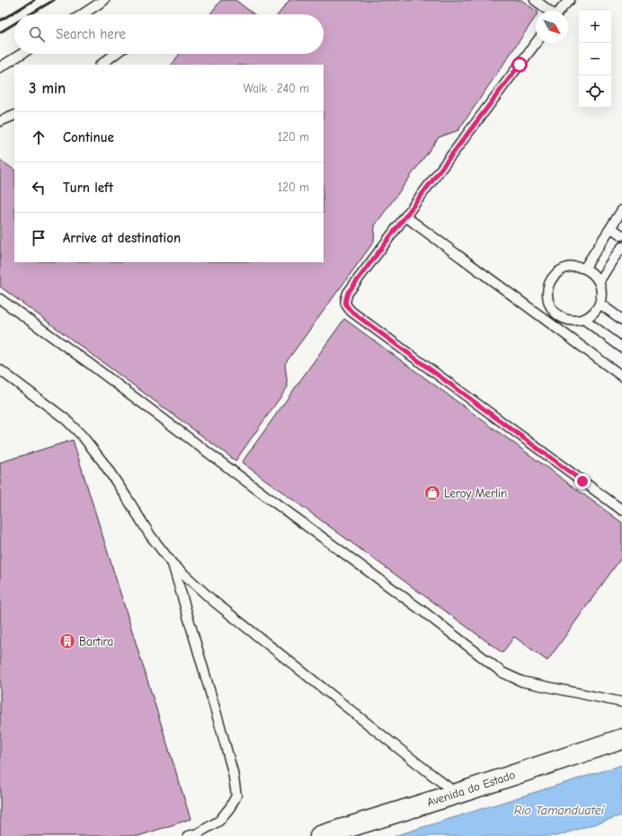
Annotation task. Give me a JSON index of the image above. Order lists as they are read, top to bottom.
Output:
{
  "streets": {
    "highway": ["Avenida do Estado"]
  },
  "water": ["Rio Tamanduateí"],
  "places": {
    "shop": ["Leroy Merlin"],
    "building": ["Bartira"]
  },
  "north": "bottom right",
  "page": {
    "map_buttons": ["+", "−"],
    "search": "Search here",
    "heading": ["3 min", "Walk · 240 m"],
    "list": [
      ["Continue", "120 m"],
      ["Turn left", "120 m"],
      "Arrive at destination"
    ]
  }
}
